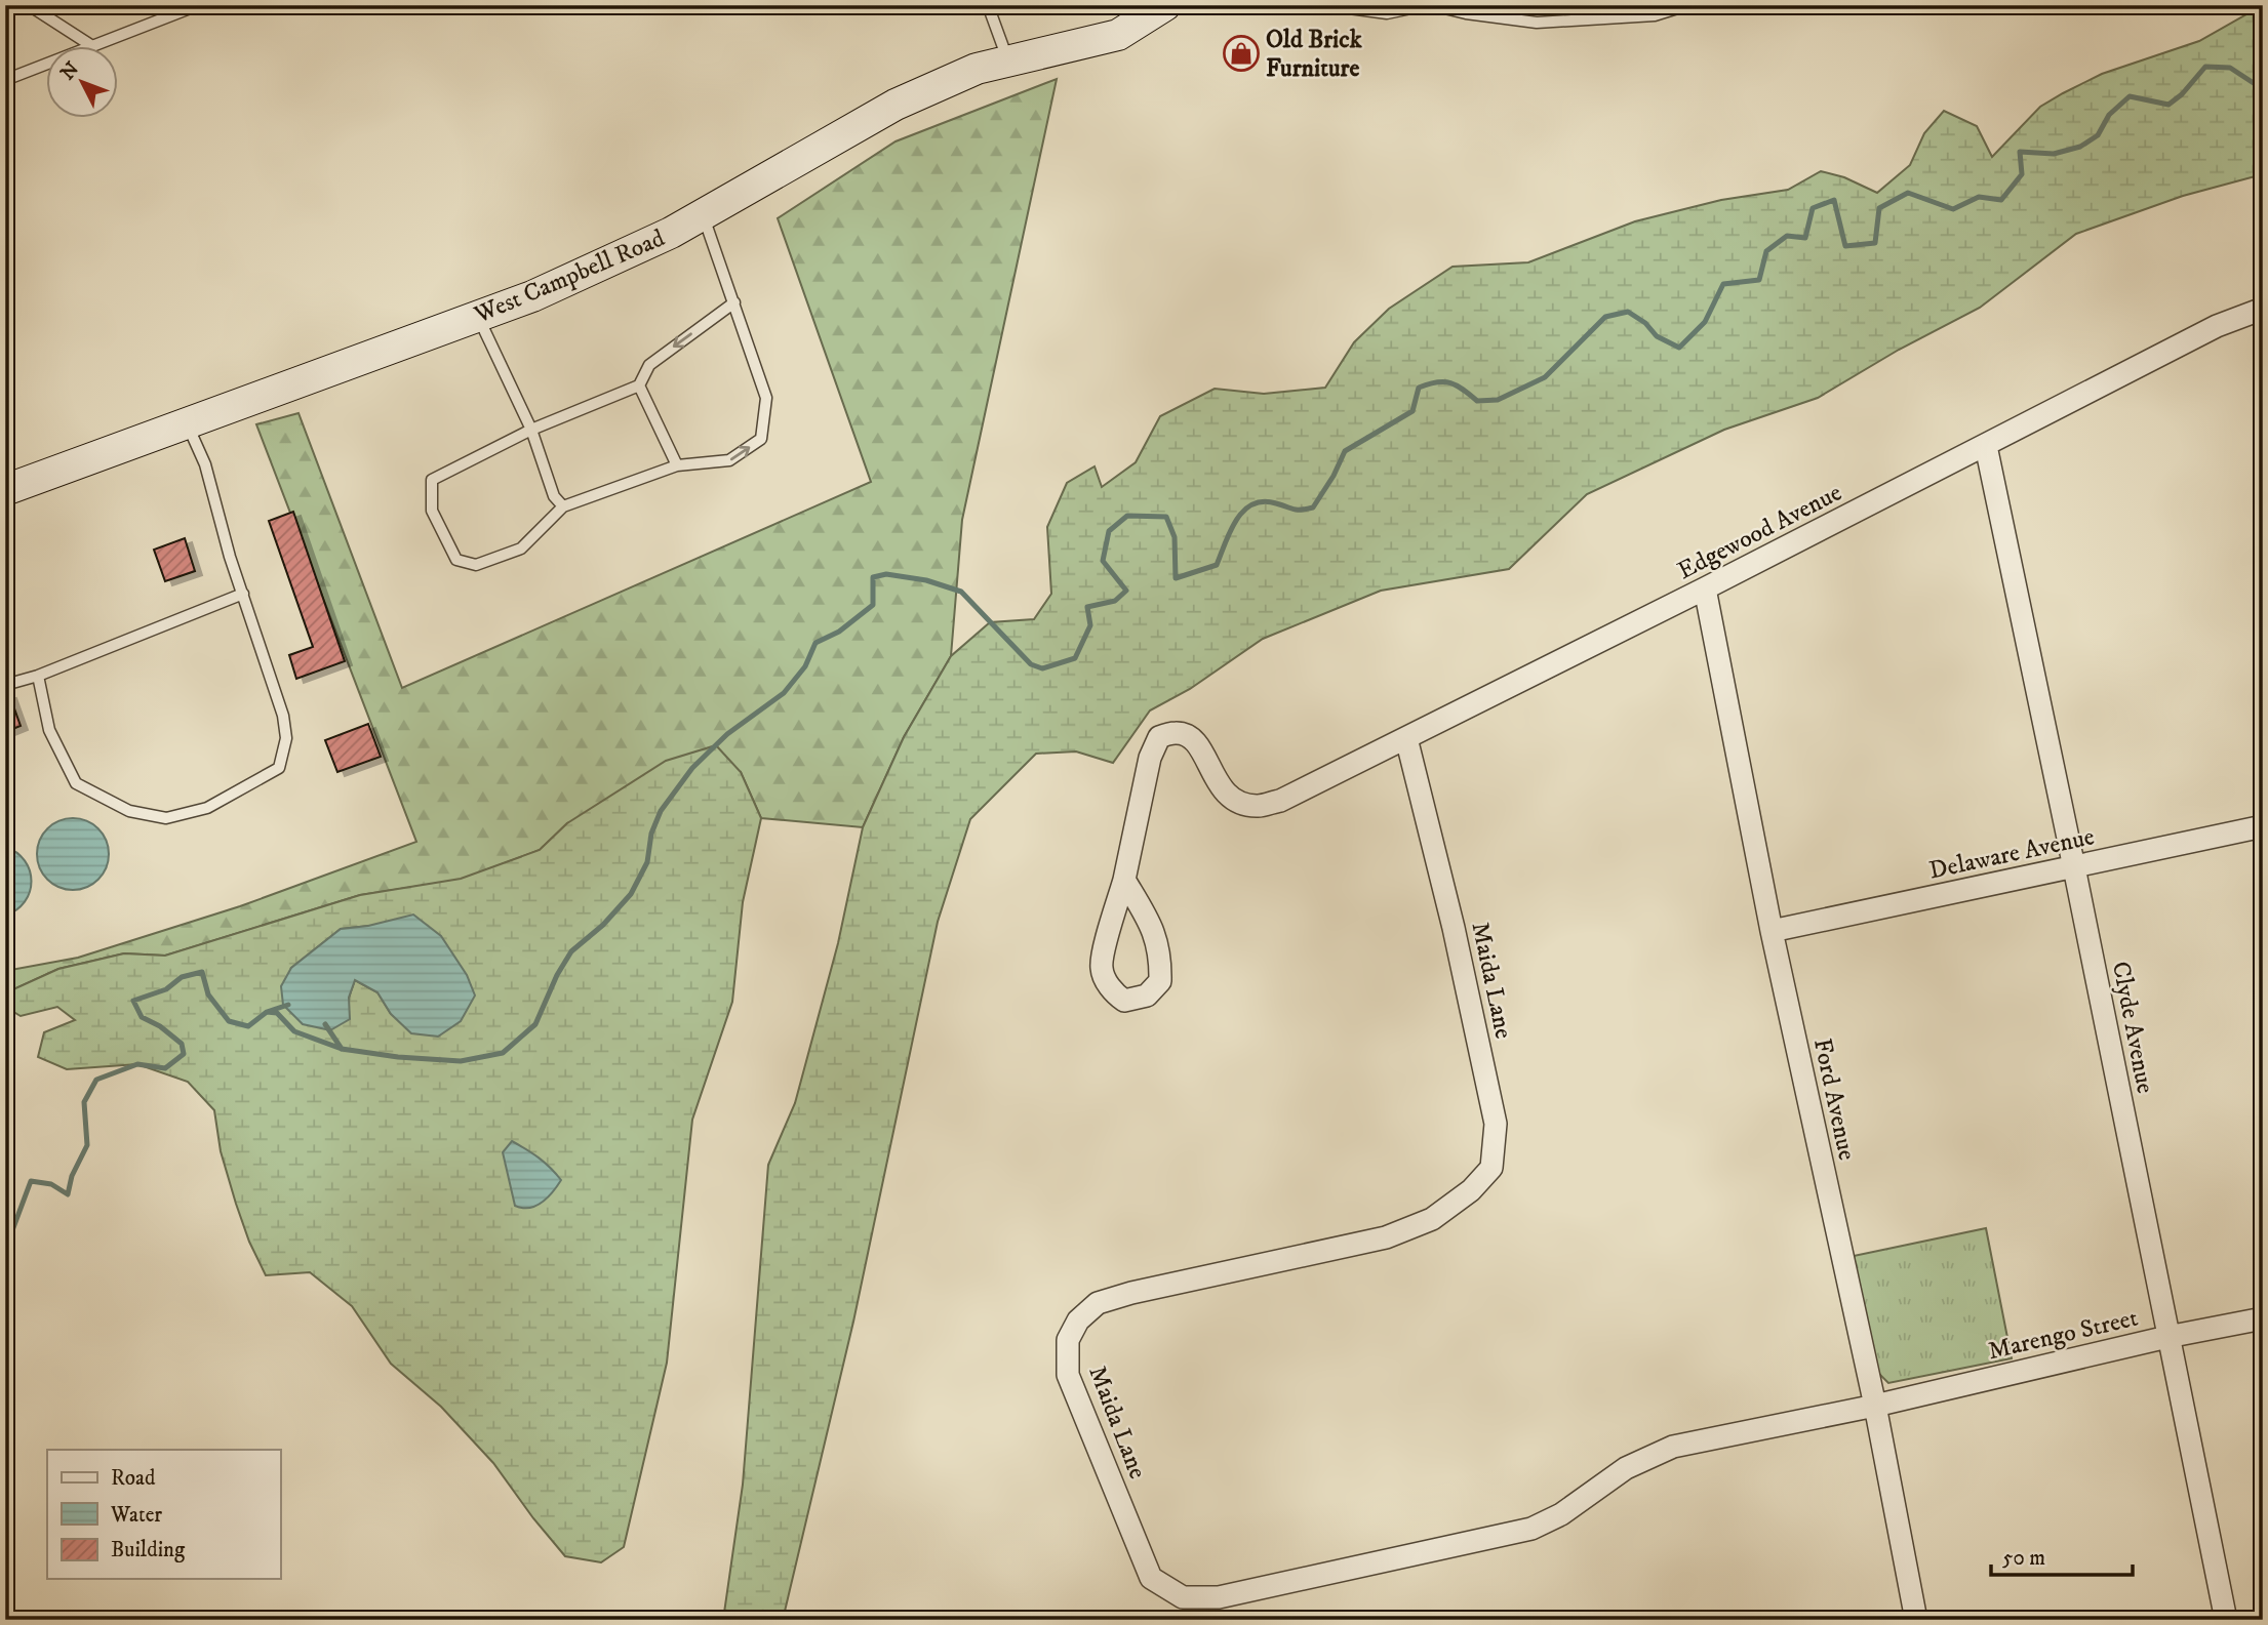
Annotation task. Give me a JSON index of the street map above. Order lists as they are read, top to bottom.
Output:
{
  "streets": {
    "street": [
      "West Campbell Road",
      "Edgewood Avenue",
      "Delaware Avenue",
      "Maida Lane",
      "Clyde Avenue",
      "Ford Avenue",
      "Marengo Street"
    ]
  },
  "crossings": [
    ["Edgewood Avenue", "Maida Lane"],
    ["Edgewood Avenue", "Clyde Avenue"],
    ["Edgewood Avenue", "Ford Avenue"],
    ["Delaware Avenue", "Clyde Avenue"],
    ["Delaware Avenue", "Ford Avenue"],
    ["Maida Lane", "Ford Avenue"],
    ["Maida Lane", "Marengo Street"],
    ["Clyde Avenue", "Marengo Street"],
    ["Ford Avenue", "Marengo Street"]
  ],
  "places": {
    "shop": ["Old Brick Furniture"]
  },
  "legend": ["Road", "Water", "Building"],
  "scale_bar": "50 m",
  "north": "top left"
}
